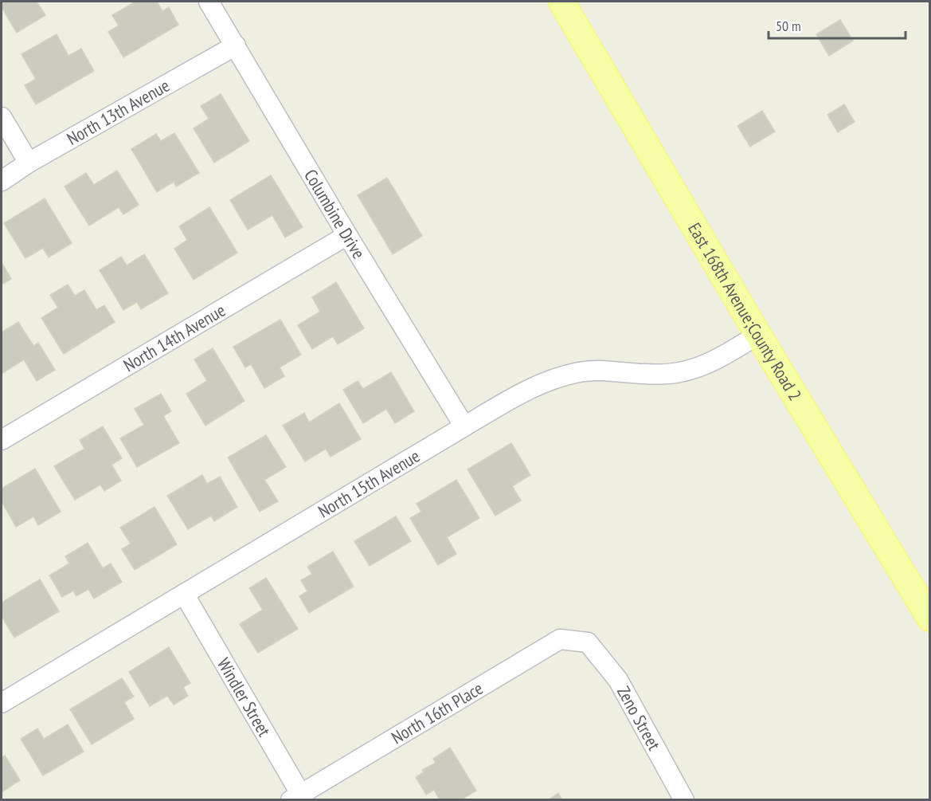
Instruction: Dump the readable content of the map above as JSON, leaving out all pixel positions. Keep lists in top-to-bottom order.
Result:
{
  "streets": {
    "main road": ["East 168th Avenue;County Road 2"],
    "street": [
      "North 13th Avenue",
      "Columbine Drive",
      "North 14th Avenue",
      "North 15th Avenue",
      "Windler Street",
      "North 16th Place",
      "Zeno Street"
    ]
  },
  "crossings": [
    ["North 13th Avenue", "Columbine Drive"],
    ["Columbine Drive", "North 14th Avenue"],
    ["Columbine Drive", "North 15th Avenue"],
    ["East 168th Avenue;County Road 2", "North 15th Avenue"],
    ["North 15th Avenue", "Windler Street"],
    ["Windler Street", "North 16th Place"],
    ["North 16th Place", "Zeno Street"]
  ],
  "scale_bar": "50 m"
}
